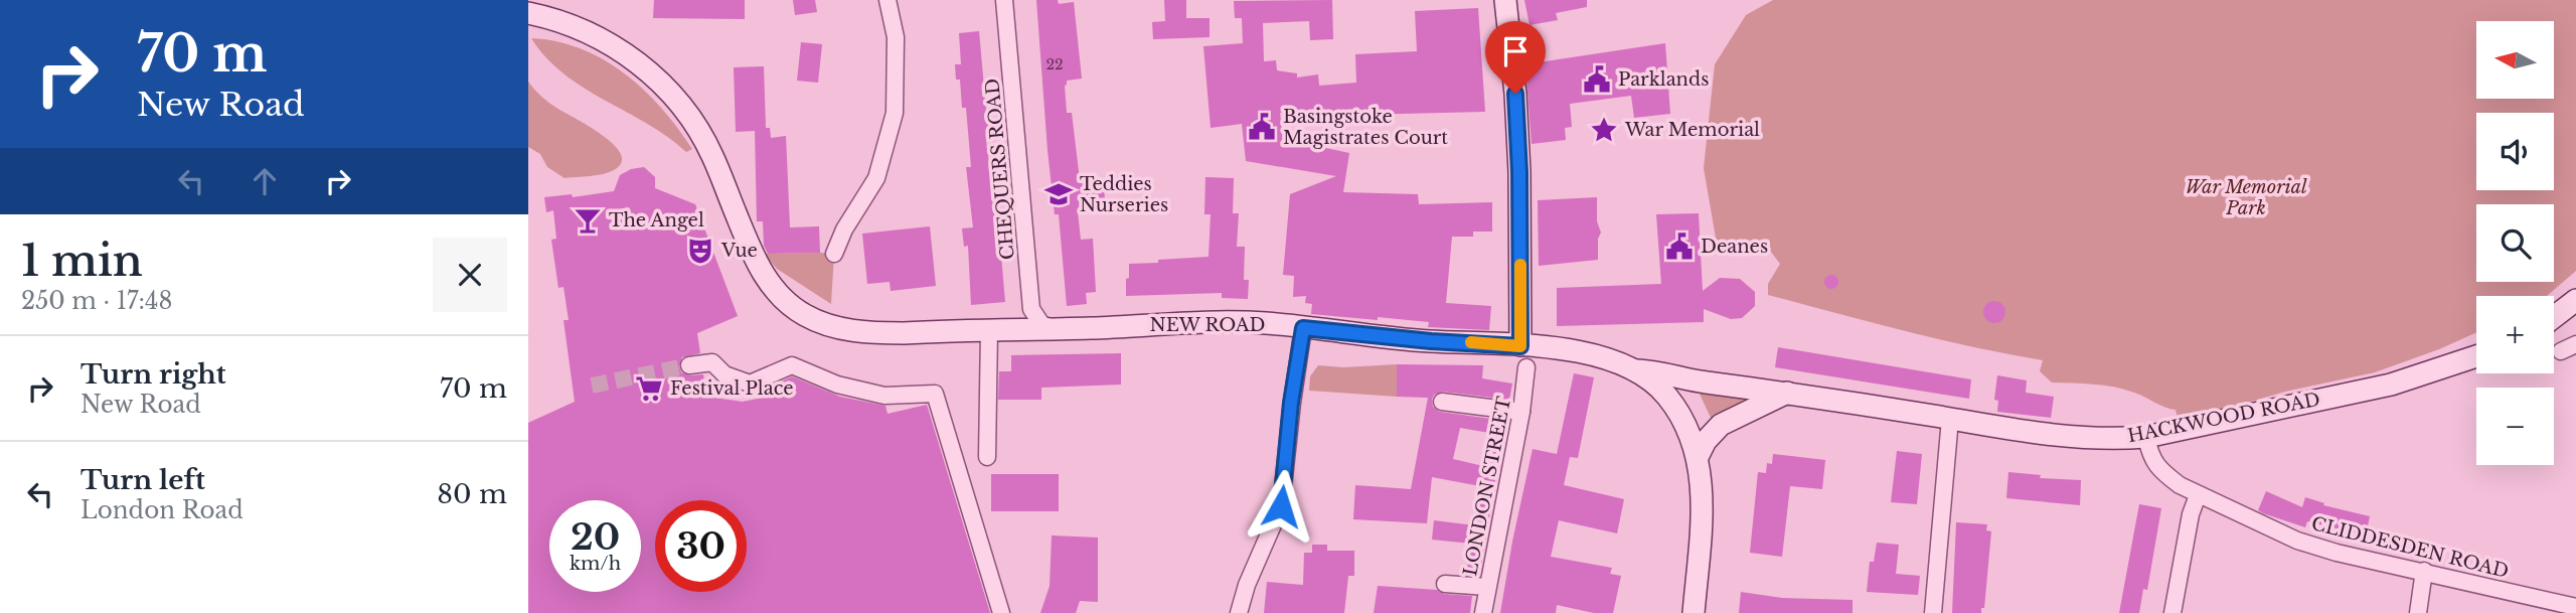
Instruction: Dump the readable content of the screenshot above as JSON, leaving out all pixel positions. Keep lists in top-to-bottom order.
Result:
{
  "streets": {
    "street": [
      "CHEQUERS ROAD",
      "NEW ROAD",
      "HACKWOOD ROAD",
      "LONDON STREET",
      "CLIDDESDEN ROAD"
    ]
  },
  "crossings": [
    ["CHEQUERS ROAD", "NEW ROAD"],
    ["NEW ROAD", "HACKWOOD ROAD"],
    ["HACKWOOD ROAD", "CLIDDESDEN ROAD"]
  ],
  "parks": ["War Memorial Park"],
  "places": {
    "public building": ["Parklands", "Basingstoke Magistrates Court", "Deanes"],
    "place": ["War Memorial"],
    "school or university": ["Teddies Nurseries"],
    "bar": ["The Angel"],
    "theatre": ["Vue"],
    "supermarket": ["Festival Place"]
  },
  "house_numbers": ["22"],
  "north": "left",
  "page": {
    "turn": ["70 m", "New Road"],
    "map_buttons": ["+", "−"],
    "heading": ["1 min", "250 m · 17:48"],
    "list": [
      {
        "name": "Turn right",
        "note": "New Road",
        "value": "70 m"
      },
      {
        "name": "Turn left",
        "note": "London Road",
        "value": "80 m"
      }
    ],
    "speed": "20 km/h",
    "limit": "30"
  }
}
